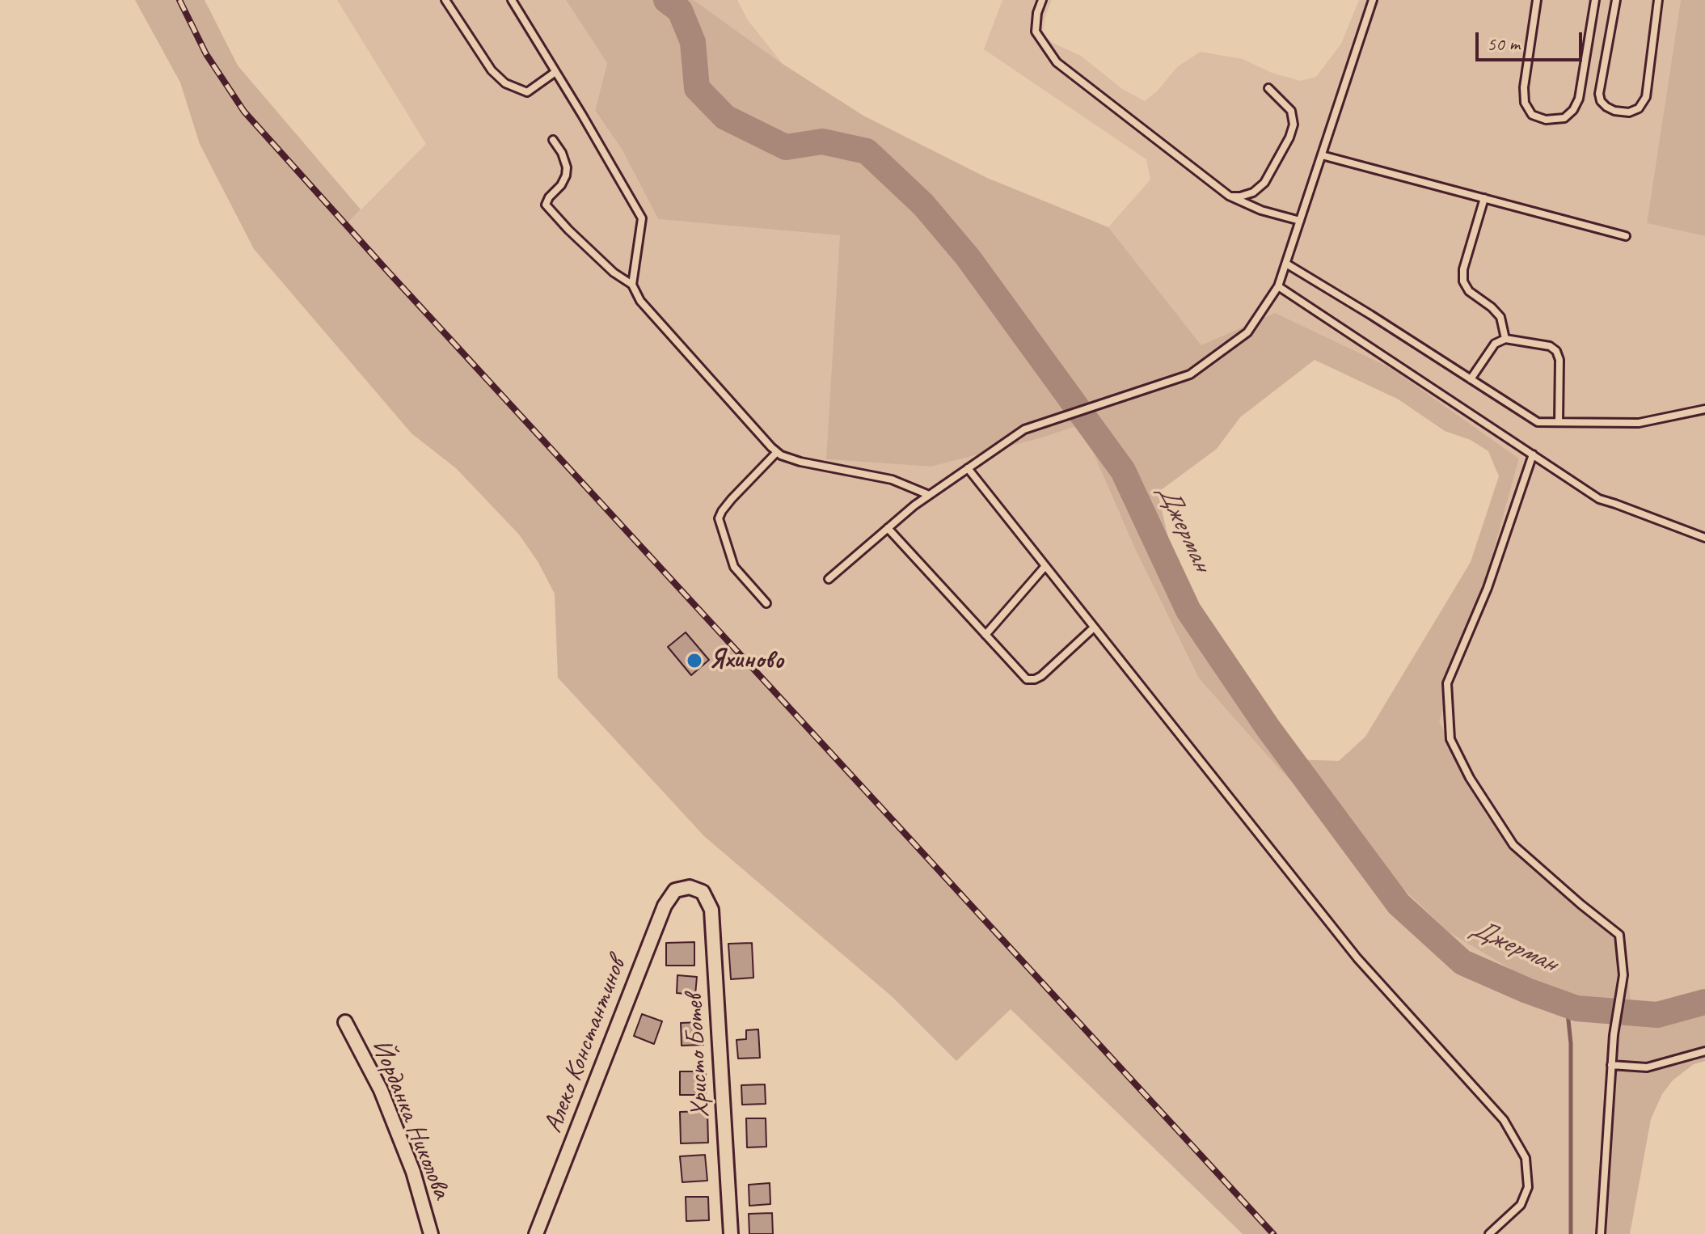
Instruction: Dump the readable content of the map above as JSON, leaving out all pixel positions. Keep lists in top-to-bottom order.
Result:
{
  "streets": {
    "street": ["Алеко Константинов", "Христо Ботев", "Йорданка Николова"]
  },
  "crossings": [
    ["Алеко Константинов", "Христо Ботев"]
  ],
  "water": ["Джерман"],
  "places": ["Яхиново"],
  "scale_bar": "50 m"
}
